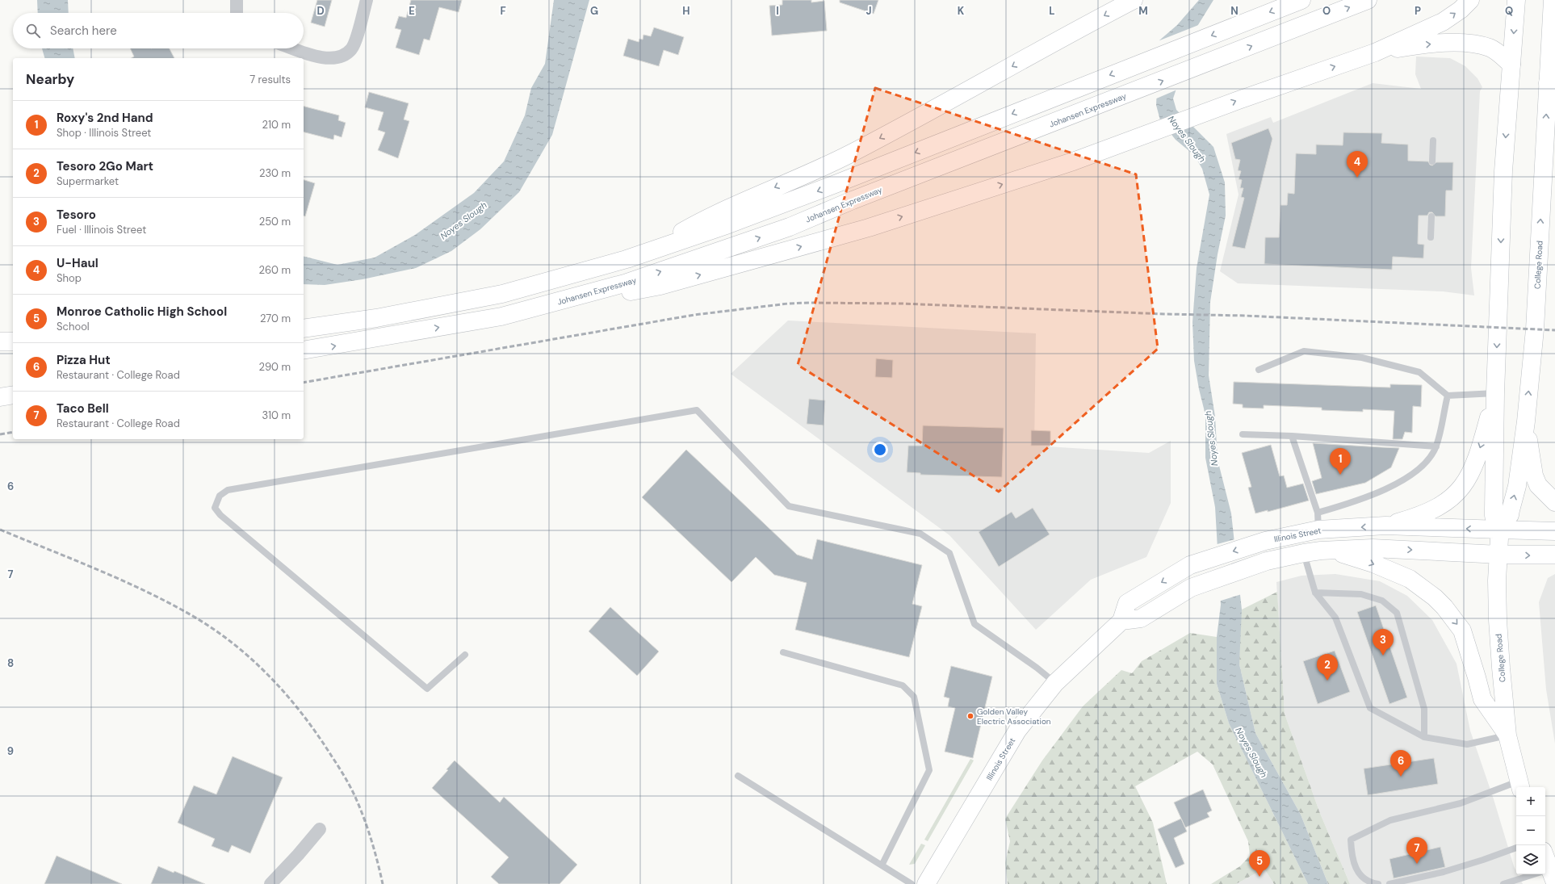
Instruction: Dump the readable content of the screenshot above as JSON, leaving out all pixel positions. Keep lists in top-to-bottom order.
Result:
{
  "streets": {
    "main road": ["Johansen Expressway", "College Road", "Illinois Street"]
  },
  "crossings": [
    ["College Road", "Illinois Street"]
  ],
  "water": ["Noyes Slough"],
  "places": ["Golden Valley Electric Association"],
  "page": {
    "search": "Search here",
    "heading": ["Nearby", "7 results"],
    "list": [
      {
        "mark": "1",
        "name": "Roxy's 2nd Hand",
        "note": "Shop · Illinois Street",
        "value": "210 m"
      },
      {
        "mark": "2",
        "name": "Tesoro 2Go Mart",
        "note": "Supermarket",
        "value": "230 m"
      },
      {
        "mark": "3",
        "name": "Tesoro",
        "note": "Fuel · Illinois Street",
        "value": "250 m"
      },
      {
        "mark": "4",
        "name": "U-Haul",
        "note": "Shop",
        "value": "260 m"
      },
      {
        "mark": "5",
        "name": "Monroe Catholic High School",
        "note": "School",
        "value": "270 m"
      },
      {
        "mark": "6",
        "name": "Pizza Hut",
        "note": "Restaurant · College Road",
        "value": "290 m"
      },
      {
        "mark": "7",
        "name": "Taco Bell",
        "note": "Restaurant · College Road",
        "value": "310 m"
      }
    ],
    "pins": [
      "4",
      "1",
      "3",
      "2",
      "6",
      "7",
      "5"
    ],
    "map_buttons": ["+", "−"]
  },
  "grid": {
    "columns": [
      "D",
      "E",
      "F",
      "G",
      "H",
      "I",
      "J",
      "K",
      "L",
      "M",
      "N",
      "O",
      "P",
      "Q"
    ],
    "rows": [
      "6",
      "7",
      "8",
      "9"
    ]
  }
}
